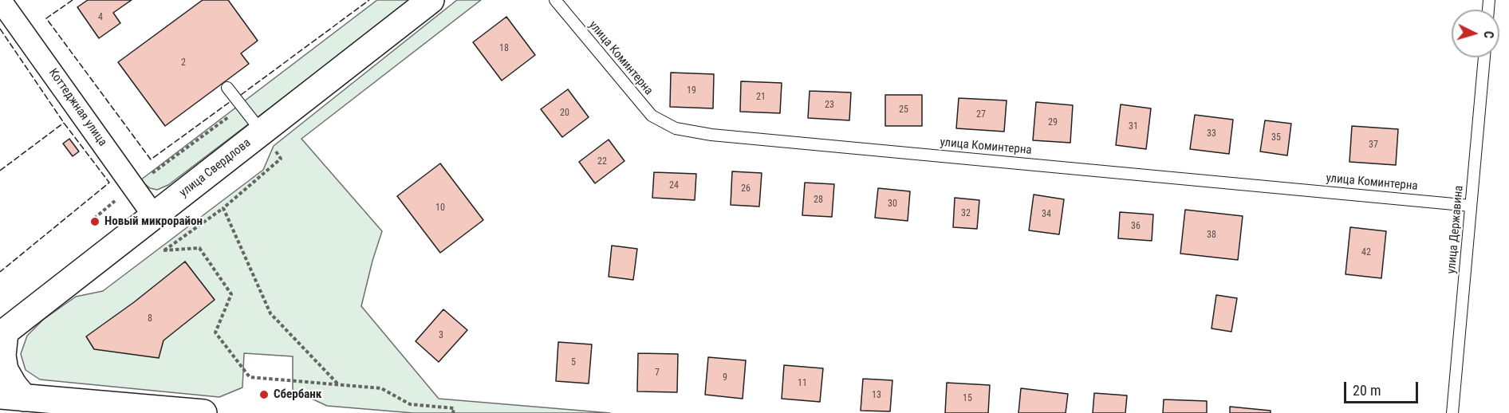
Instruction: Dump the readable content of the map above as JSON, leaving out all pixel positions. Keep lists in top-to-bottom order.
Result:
{
  "streets": {
    "street": ["Коттеджная улица", "улица Свердлова"],
    "lane": ["улица Коминтерна", "улица Державина"]
  },
  "crossings": [
    ["улица Коминтерна", "улица Державина"],
    ["Коттеджная улица", "улица Свердлова"]
  ],
  "places": ["Новый микрорайон", "Сбербанк"],
  "house_numbers": [
    "4",
    "18",
    "2",
    "19",
    "21",
    "23",
    "25",
    "20",
    "27",
    "29",
    "31",
    "33",
    "35",
    "37",
    "22",
    "24",
    "26",
    "28",
    "30",
    "10",
    "32",
    "34",
    "36",
    "38",
    "42",
    "8",
    "3",
    "5",
    "7",
    "9",
    "11",
    "13",
    "15"
  ],
  "scale_bar": "20 m",
  "north": "right"
}
